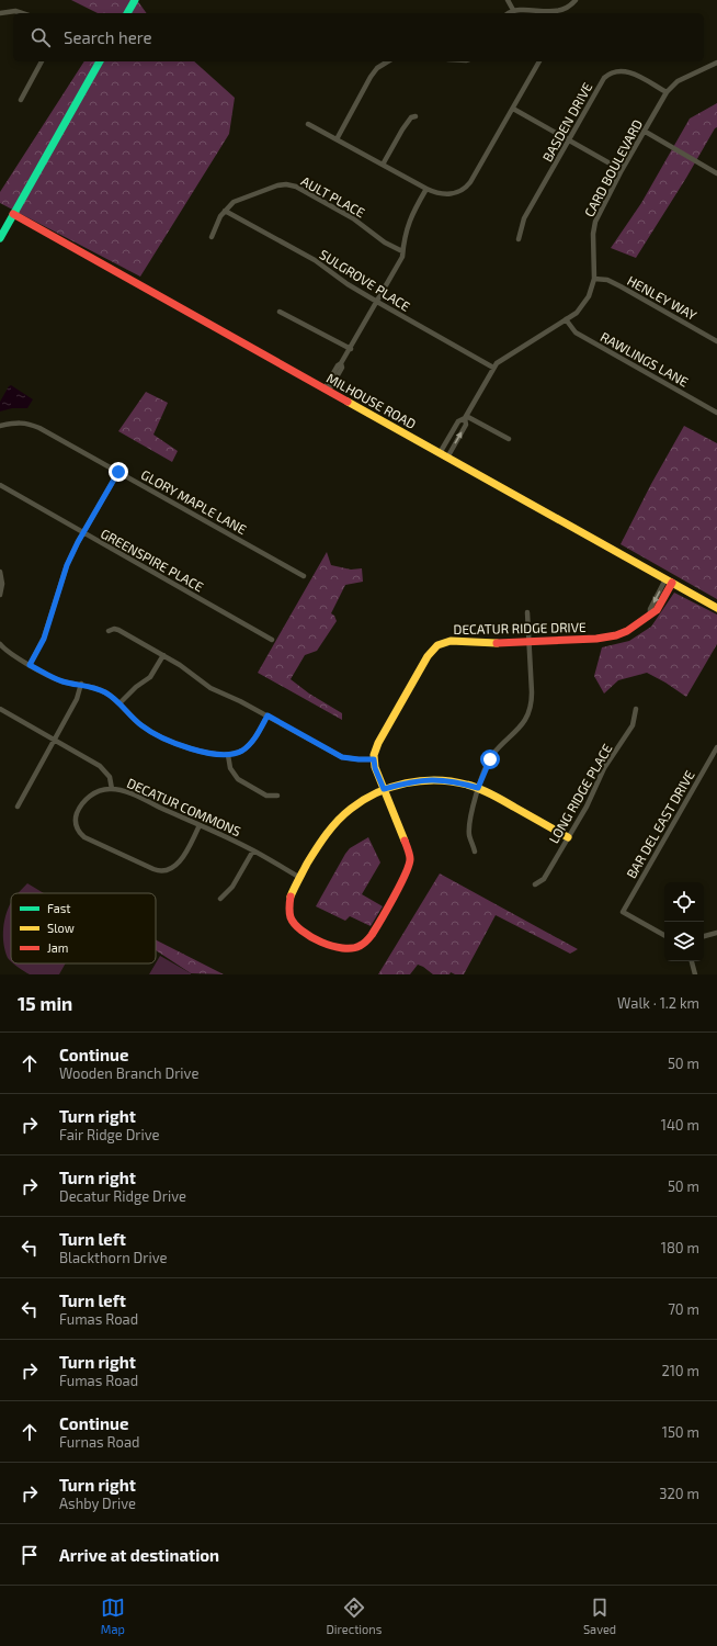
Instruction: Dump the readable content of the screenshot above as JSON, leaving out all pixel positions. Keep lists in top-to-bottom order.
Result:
{
  "streets": {
    "street": [
      "BASDEN DRIVE",
      "CARD BOULEVARD",
      "AULT PLACE",
      "SULGROVE PLACE",
      "HENLEY WAY",
      "RAWLINGS LANE",
      "MILHOUSE ROAD",
      "GLORY MAPLE LANE",
      "GREENSPIRE PLACE",
      "DECATUR RIDGE DRIVE",
      "LONG RIDGE PLACE",
      "DECATUR COMMONS",
      "BAR DEL EAST DRIVE"
    ]
  },
  "crossings": [
    ["BASDEN DRIVE", "CARD BOULEVARD"],
    ["CARD BOULEVARD", "SULGROVE PLACE"],
    ["CARD BOULEVARD", "HENLEY WAY"],
    ["CARD BOULEVARD", "RAWLINGS LANE"],
    ["CARD BOULEVARD", "MILHOUSE ROAD"],
    ["AULT PLACE", "SULGROVE PLACE"],
    ["MILHOUSE ROAD", "DECATUR RIDGE DRIVE"]
  ],
  "legend": ["Fast", "Slow", "Jam"],
  "page": {
    "search": "Search here",
    "heading": ["15 min", "Walk · 1.2 km"],
    "list": [
      ["Continue", "Wooden Branch Drive", "50 m"],
      ["Turn right", "Fair Ridge Drive", "140 m"],
      ["Turn right", "Decatur Ridge Drive", "50 m"],
      ["Turn left", "Blackthorn Drive", "180 m"],
      ["Turn left", "Fumas Road", "70 m"],
      ["Turn right", "Fumas Road", "210 m"],
      ["Continue", "Furnas Road", "150 m"],
      ["Turn right", "Ashby Drive", "320 m"],
      "Arrive at destination"
    ],
    "nav": ["Map", "Directions", "Saved"]
  }
}
